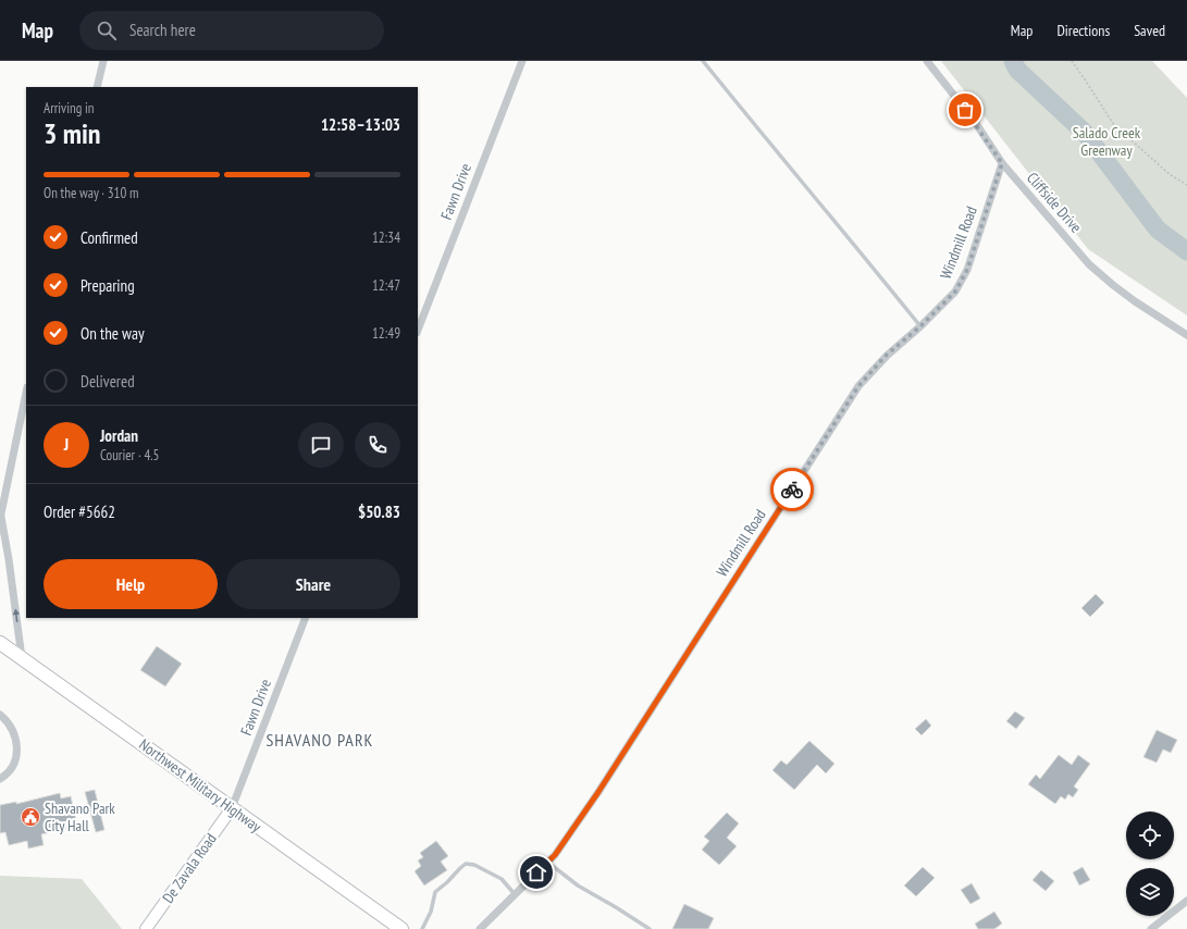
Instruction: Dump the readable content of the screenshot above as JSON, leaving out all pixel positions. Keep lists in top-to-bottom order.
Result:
{
  "streets": {
    "main road": ["Northwest Military Highway", "De Zavala Road"],
    "street": ["Fawn Drive", "Cliffside Drive", "Windmill Road"]
  },
  "crossings": [
    ["Fawn Drive", "Northwest Military Highway"],
    ["Fawn Drive", "De Zavala Road"],
    ["Cliffside Drive", "Windmill Road"],
    ["Northwest Military Highway", "De Zavala Road"]
  ],
  "districts": ["SHAVANO PARK"],
  "parks": ["Salado Creek Greenway"],
  "places": {
    "public building": ["Shavano Park City Hall"]
  },
  "page": {
    "header": "Map",
    "search": "Search here",
    "nav": ["Map", "Directions", "Saved"],
    "heading": ["3 min", "Arriving in", "12:58–13:03"],
    "panel": [
      "Jordan",
      "Courier · 4.5",
      "Order #5662",
      "$50.83"
    ],
    "bar": "On the way · 310 m",
    "list": [
      ["Confirmed", "12:34"],
      ["Preparing", "12:47"],
      ["On the way", "12:49"],
      "Delivered"
    ],
    "round": "J",
    "buttons": ["Help", "Share"]
  }
}
